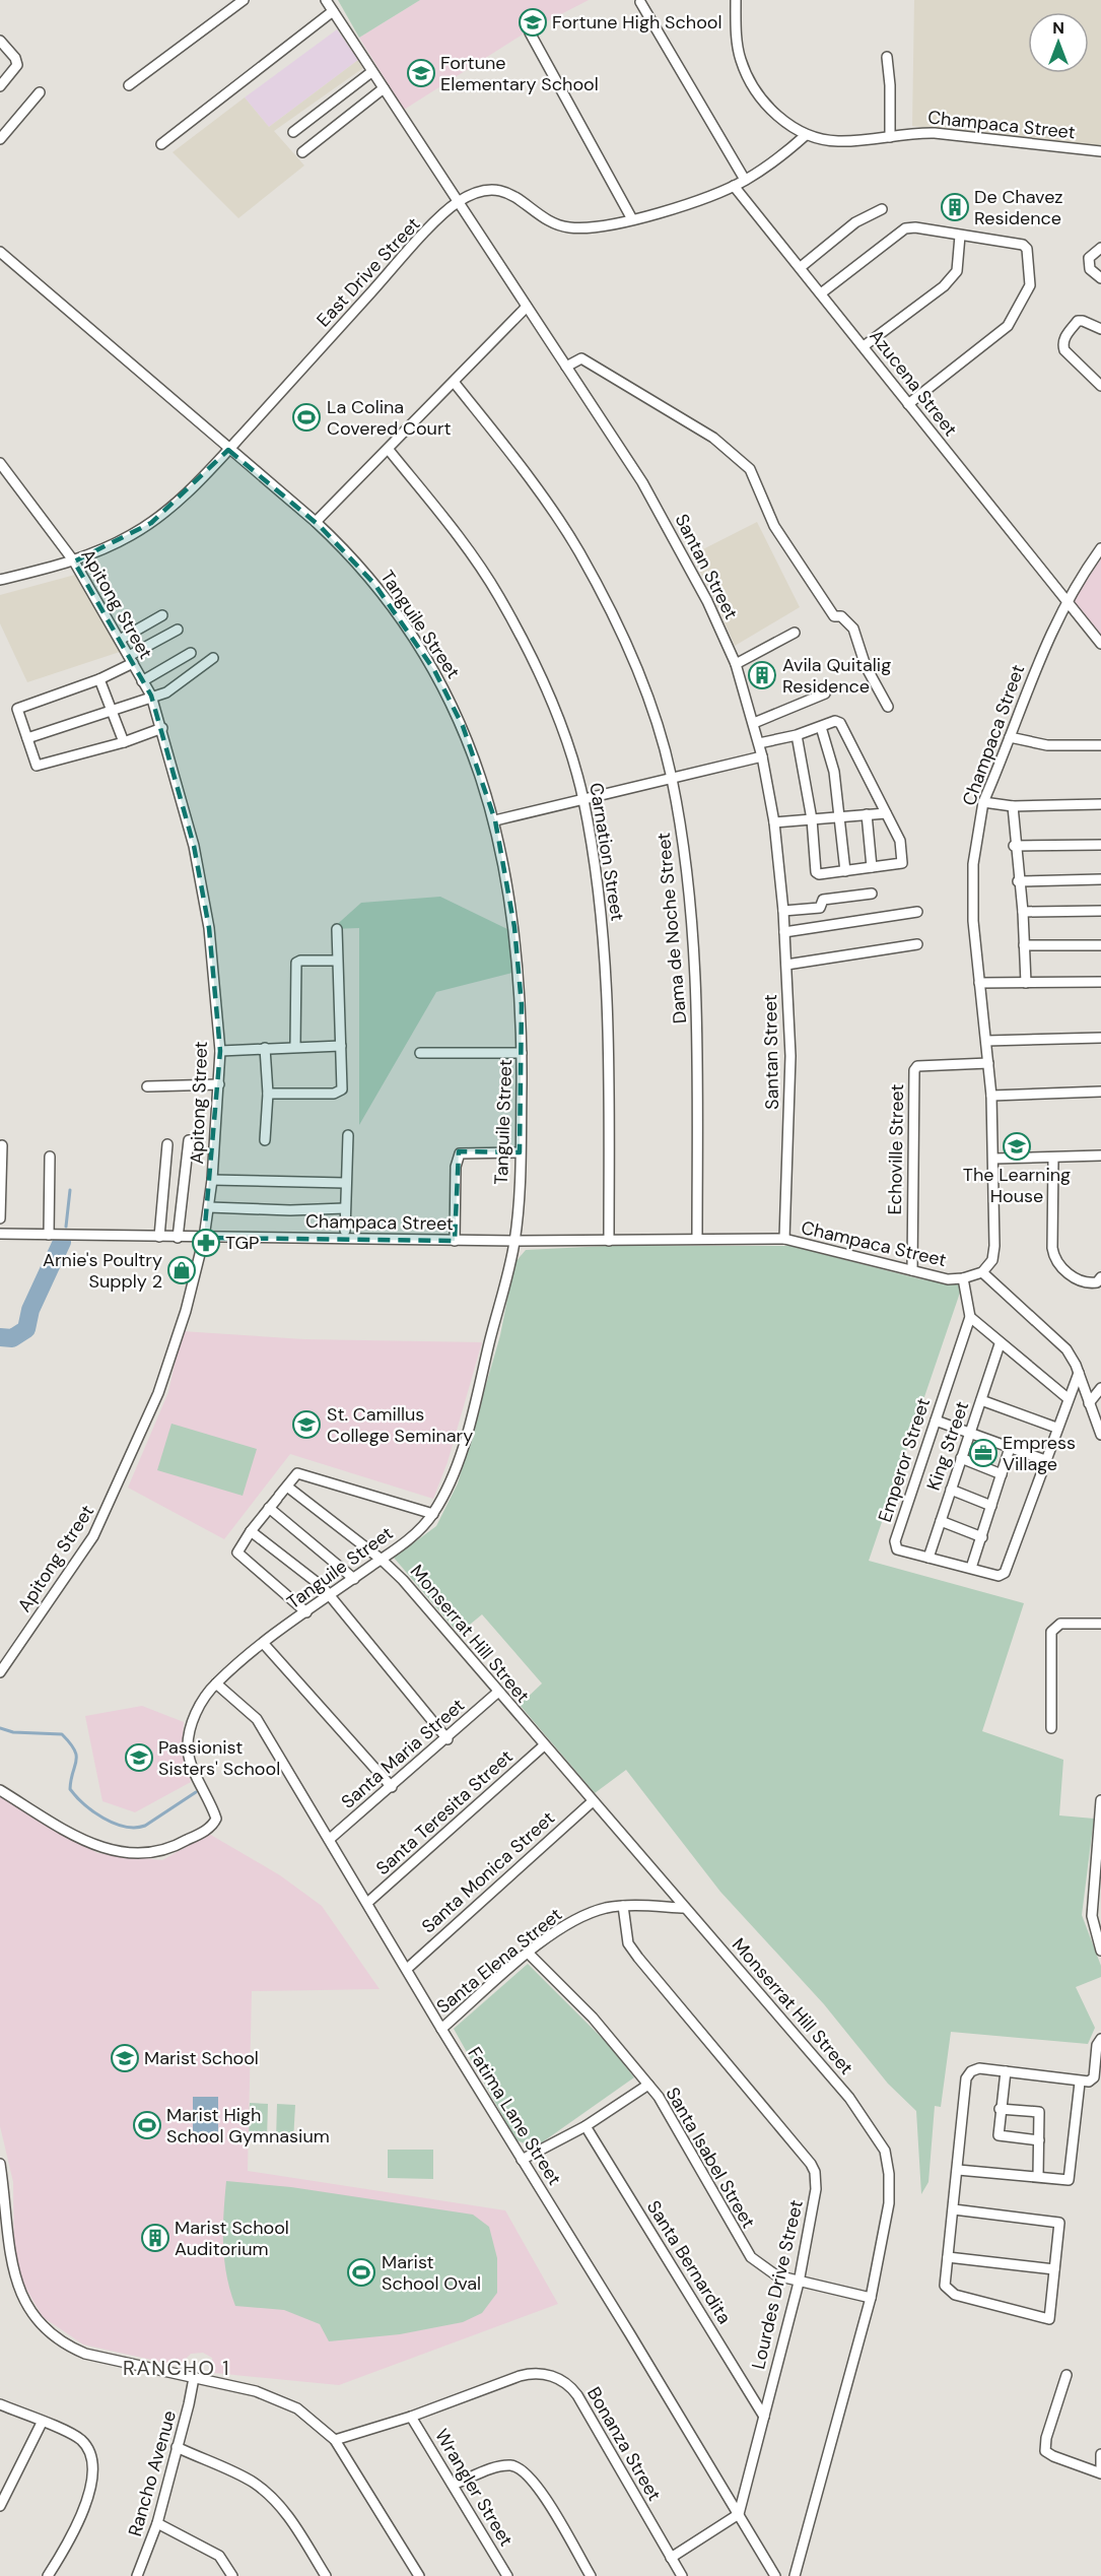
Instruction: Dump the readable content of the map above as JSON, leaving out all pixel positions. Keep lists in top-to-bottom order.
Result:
{
  "streets": {
    "street": [
      "Champaca Street",
      "East Drive Street",
      "Azucena Street",
      "Santan Street",
      "Apitong Street",
      "Tanguile Street",
      "Carnation Street",
      "Dama de Noche Street",
      "Echoville Street",
      "King Street",
      "Emperor Street",
      "Monserrat Hill Street",
      "Santa Maria Street",
      "Santa Teresita Street",
      "Santa Monica Street",
      "Santa Elena Street",
      "Fatima Lane Street",
      "Santa Isabel Street",
      "Santa Bernardita",
      "Lourdes Drive Street",
      "Bonanza Street",
      "Rancho Avenue",
      "Wrangler Street"
    ]
  },
  "crossings": [
    ["Champaca Street", "East Drive Street"],
    ["Champaca Street", "Azucena Street"],
    ["Champaca Street", "Santan Street"],
    ["Champaca Street", "Apitong Street"],
    ["Champaca Street", "Tanguile Street"],
    ["Champaca Street", "Carnation Street"],
    ["Champaca Street", "Dama de Noche Street"],
    ["Champaca Street", "Echoville Street"],
    ["Champaca Street", "Emperor Street"],
    ["East Drive Street", "Azucena Street"],
    ["East Drive Street", "Santan Street"],
    ["East Drive Street", "Apitong Street"],
    ["East Drive Street", "Tanguile Street"],
    ["Tanguile Street", "Monserrat Hill Street"],
    ["Tanguile Street", "Fatima Lane Street"],
    ["King Street", "Emperor Street"],
    ["Monserrat Hill Street", "Santa Maria Street"],
    ["Monserrat Hill Street", "Santa Teresita Street"],
    ["Monserrat Hill Street", "Santa Monica Street"],
    ["Monserrat Hill Street", "Santa Elena Street"],
    ["Monserrat Hill Street", "Santa Isabel Street"],
    ["Santa Maria Street", "Fatima Lane Street"],
    ["Santa Teresita Street", "Fatima Lane Street"],
    ["Santa Monica Street", "Fatima Lane Street"],
    ["Santa Elena Street", "Fatima Lane Street"],
    ["Santa Elena Street", "Santa Isabel Street"],
    ["Santa Elena Street", "Lourdes Drive Street"],
    ["Fatima Lane Street", "Lourdes Drive Street"],
    ["Santa Isabel Street", "Lourdes Drive Street"],
    ["Santa Bernardita", "Lourdes Drive Street"],
    ["Bonanza Street", "Wrangler Street"]
  ],
  "districts": ["RANCHO 1"],
  "places": {
    "school or university": [
      "Fortune High School",
      "Fortune Elementary School",
      "The Learning House",
      "St. Camillus College Seminary",
      "Passionist Sisters' School",
      "Marist School"
    ],
    "building": ["De Chavez Residence", "Avila Quitalig Residence", "Marist School Auditorium"],
    "sports": ["La Colina Covered Court", "Marist High School Gymnasium", "Marist School Oval"],
    "pharmacy": ["TGP"],
    "shop": ["Arnie's Poultry Supply 2"],
    "office": ["Empress Village"]
  },
  "north": "top"
}
